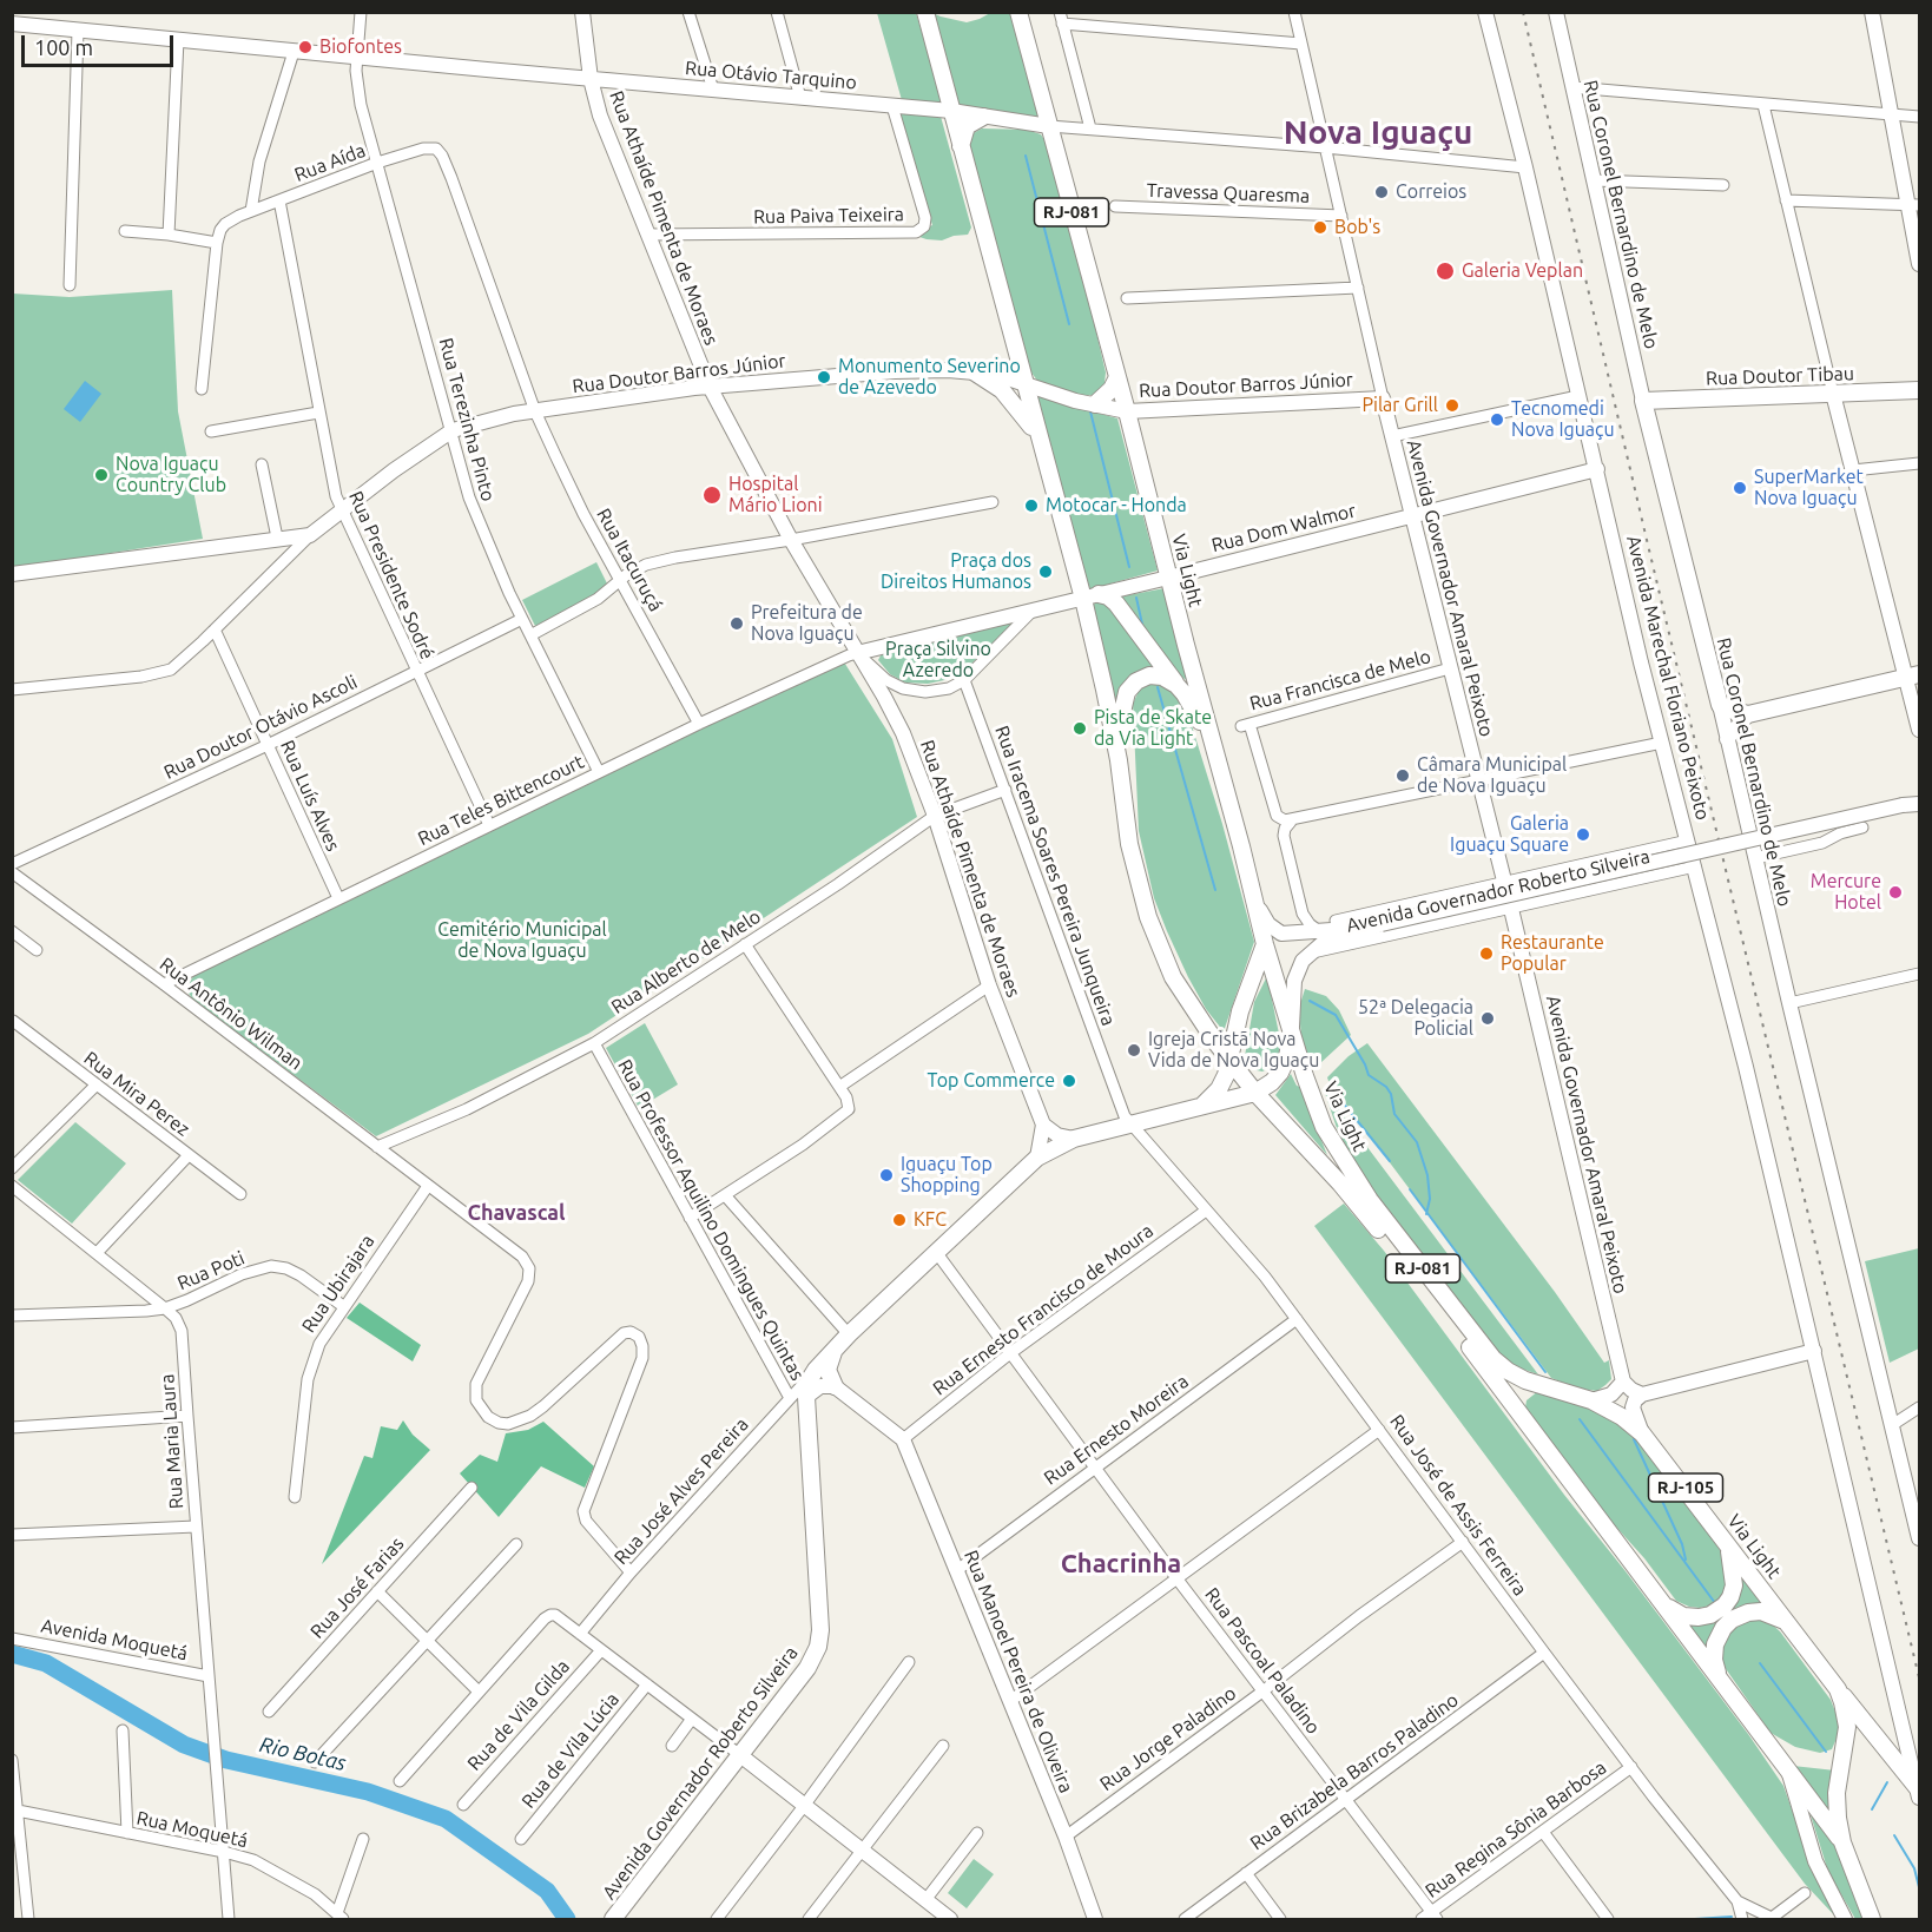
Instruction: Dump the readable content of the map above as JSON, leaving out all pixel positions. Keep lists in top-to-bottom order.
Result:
{
  "streets": {
    "main road": [
      "Rua Otávio Tarquino",
      "RJ-081",
      "Rua Coronel Bernardino de Melo",
      "Rua Athaíde Pimenta de Moraes",
      "Rua Doutor Barros Júnior",
      "Rua Doutor Tibau",
      "Rua Dom Walmor",
      "Via Light",
      "Avenida Governador Amaral Peixoto",
      "Avenida Marechal Floriano Peixoto",
      "Avenida Governador Roberto Silveira",
      "RJ-105",
      "Rua Manoel Pereira de Oliveira"
    ],
    "street": [
      "Rua Aída",
      "Travessa Quaresma",
      "Rua Paiva Teixeira",
      "Rua Terezinha Pinto",
      "Rua Itacuruçá",
      "Rua Presidente Sodré",
      "Rua Francisca de Melo",
      "Rua Doutor Otávio Ascoli",
      "Rua Luís Alves",
      "Rua Teles Bittencourt",
      "Rua Iracema Soares Pereira Junqueira",
      "Rua Alberto de Melo",
      "Rua Antônio Wilman",
      "Rua Mira Perez",
      "Rua Professor Aquilino Domingues Quintas",
      "Rua Poti",
      "Rua Ubirajara",
      "Rua Ernesto Francisco de Moura",
      "Rua Ernesto Moreira",
      "Rua Maria Laura",
      "Rua José Alves Pereira",
      "Rua José de Assis Ferreira",
      "Rua José Farias",
      "Avenida Moquetá",
      "Rua Pascoal Paladino",
      "Rua de Vila Gilda",
      "Rua Jorge Paladino",
      "Rua de Vila Lúcia",
      "Rua Brizabela Barros Paladino",
      "Rua Moquetá",
      "Rua Regina Sônia Barbosa"
    ]
  },
  "crossings": [
    ["Rua Otávio Tarquino", "Rua Paiva Teixeira"],
    ["Rua Otávio Tarquino", "Rua Athaíde Pimenta de Moraes"],
    ["Rua Otávio Tarquino", "Rua Terezinha Pinto"],
    ["Rua Otávio Tarquino", "Via Light"],
    ["Rua Otávio Tarquino", "Avenida Governador Amaral Peixoto"],
    ["Rua Otávio Tarquino", "Avenida Marechal Floriano Peixoto"],
    ["Rua Aída", "Rua Terezinha Pinto"],
    ["Rua Aída", "Rua Itacuruçá"],
    ["Rua Aída", "Rua Presidente Sodré"],
    ["Travessa Quaresma", "Avenida Governador Amaral Peixoto"],
    ["Rua Coronel Bernardino de Melo", "Rua Doutor Tibau"],
    ["Rua Paiva Teixeira", "Rua Athaíde Pimenta de Moraes"],
    ["Rua Athaíde Pimenta de Moraes", "Rua Doutor Barros Júnior"],
    ["Rua Athaíde Pimenta de Moraes", "Rua Dom Walmor"],
    ["Rua Athaíde Pimenta de Moraes", "Rua Teles Bittencourt"],
    ["Rua Athaíde Pimenta de Moraes", "Rua Alberto de Melo"],
    ["Rua Doutor Barros Júnior", "Rua Terezinha Pinto"],
    ["Rua Doutor Barros Júnior", "Rua Itacuruçá"],
    ["Rua Doutor Barros Júnior", "Via Light"],
    ["Rua Doutor Barros Júnior", "Rua Presidente Sodré"],
    ["Rua Doutor Barros Júnior", "Avenida Governador Amaral Peixoto"],
    ["Rua Terezinha Pinto", "Rua Doutor Otávio Ascoli"],
    ["Rua Terezinha Pinto", "Rua Teles Bittencourt"],
    ["Rua Dom Walmor", "Via Light"],
    ["Rua Dom Walmor", "Avenida Governador Amaral Peixoto"],
    ["Rua Dom Walmor", "Avenida Marechal Floriano Peixoto"],
    ["Rua Dom Walmor", "Rua Teles Bittencourt"],
    ["Rua Itacuruçá", "Rua Teles Bittencourt"],
    ["Via Light", "Avenida Governador Roberto Silveira"],
    ["Via Light", "RJ-105"],
    ["Rua Presidente Sodré", "Rua Doutor Otávio Ascoli"],
    ["Rua Presidente Sodré", "Rua Teles Bittencourt"],
    ["Avenida Governador Amaral Peixoto", "Rua Francisca de Melo"],
    ["Avenida Governador Amaral Peixoto", "Avenida Governador Roberto Silveira"],
    ["Avenida Marechal Floriano Peixoto", "Avenida Governador Roberto Silveira"],
    ["Rua Doutor Otávio Ascoli", "Rua Luís Alves"],
    ["Rua Luís Alves", "Rua Teles Bittencourt"],
    ["Rua Teles Bittencourt", "Rua Antônio Wilman"],
    ["Rua Iracema Soares Pereira Junqueira", "Avenida Governador Roberto Silveira"],
    ["Rua Iracema Soares Pereira Junqueira", "Rua Alberto de Melo"],
    ["Rua Iracema Soares Pereira Junqueira", "Rua José de Assis Ferreira"],
    ["Avenida Governador Roberto Silveira", "Rua Professor Aquilino Domingues Quintas"],
    ["Avenida Governador Roberto Silveira", "Rua José Alves Pereira"],
    ["Avenida Governador Roberto Silveira", "Rua José de Assis Ferreira"],
    ["Avenida Governador Roberto Silveira", "Rua Pascoal Paladino"],
    ["Rua Alberto de Melo", "Rua Antônio Wilman"],
    ["Rua Alberto de Melo", "Rua Professor Aquilino Domingues Quintas"],
    ["Rua Antônio Wilman", "Rua Ubirajara"],
    ["Rua Antônio Wilman", "Rua José Alves Pereira"],
    ["Rua Professor Aquilino Domingues Quintas", "Rua José Alves Pereira"],
    ["Rua Poti", "Rua Ubirajara"],
    ["Rua Poti", "Rua Maria Laura"],
    ["Rua Ernesto Francisco de Moura", "Rua José de Assis Ferreira"],
    ["Rua Ernesto Francisco de Moura", "Rua Pascoal Paladino"],
    ["Rua Ernesto Francisco de Moura", "Rua Manoel Pereira de Oliveira"],
    ["Rua Ernesto Moreira", "Rua José de Assis Ferreira"],
    ["Rua Ernesto Moreira", "Rua Pascoal Paladino"],
    ["Rua Ernesto Moreira", "Rua Manoel Pereira de Oliveira"],
    ["Rua Maria Laura", "Avenida Moquetá"],
    ["Rua Maria Laura", "Rua Moquetá"],
    ["Rua José de Assis Ferreira", "Rua Jorge Paladino"],
    ["Rua José de Assis Ferreira", "Rua Brizabela Barros Paladino"],
    ["Rua José de Assis Ferreira", "Rua Regina Sônia Barbosa"],
    ["Rua Pascoal Paladino", "Rua Jorge Paladino"],
    ["Rua Pascoal Paladino", "Rua Brizabela Barros Paladino"],
    ["Rua Pascoal Paladino", "Rua Regina Sônia Barbosa"],
    ["Rua Manoel Pereira de Oliveira", "Rua Jorge Paladino"]
  ],
  "districts": ["Nova Iguaçu", "Chavascal", "Chacrinha"],
  "water": ["Rio Botas"],
  "parks": ["Praça Silvino Azeredo", "Cemitério Municipal de Nova Iguaçu"],
  "places": [
    "Biofontes",
    "Correios",
    "Bob's",
    "Galeria Veplan",
    "Monumento Severino de Azevedo",
    "Pilar Grill",
    "Tecnomedi Nova Iguaçu",
    "Nova Iguaçu Country Club",
    "SuperMarket Nova Iguaçu",
    "Hospital Mário Lioni",
    "Motocar - Honda",
    "Praça dos Direitos Humanos",
    "Prefeitura de Nova Iguaçu",
    "Pista de Skate da Via Light",
    "Câmara Municipal de Nova Iguaçu",
    "Galeria Iguaçu Square",
    "Mercure Hotel",
    "Restaurante Popular",
    "52ª Delegacia Policial",
    "Igreja Cristã Nova Vida de Nova Iguaçu",
    "Top Commerce",
    "Iguaçu Top Shopping",
    "KFC"
  ],
  "scale_bar": "100 m"
}
